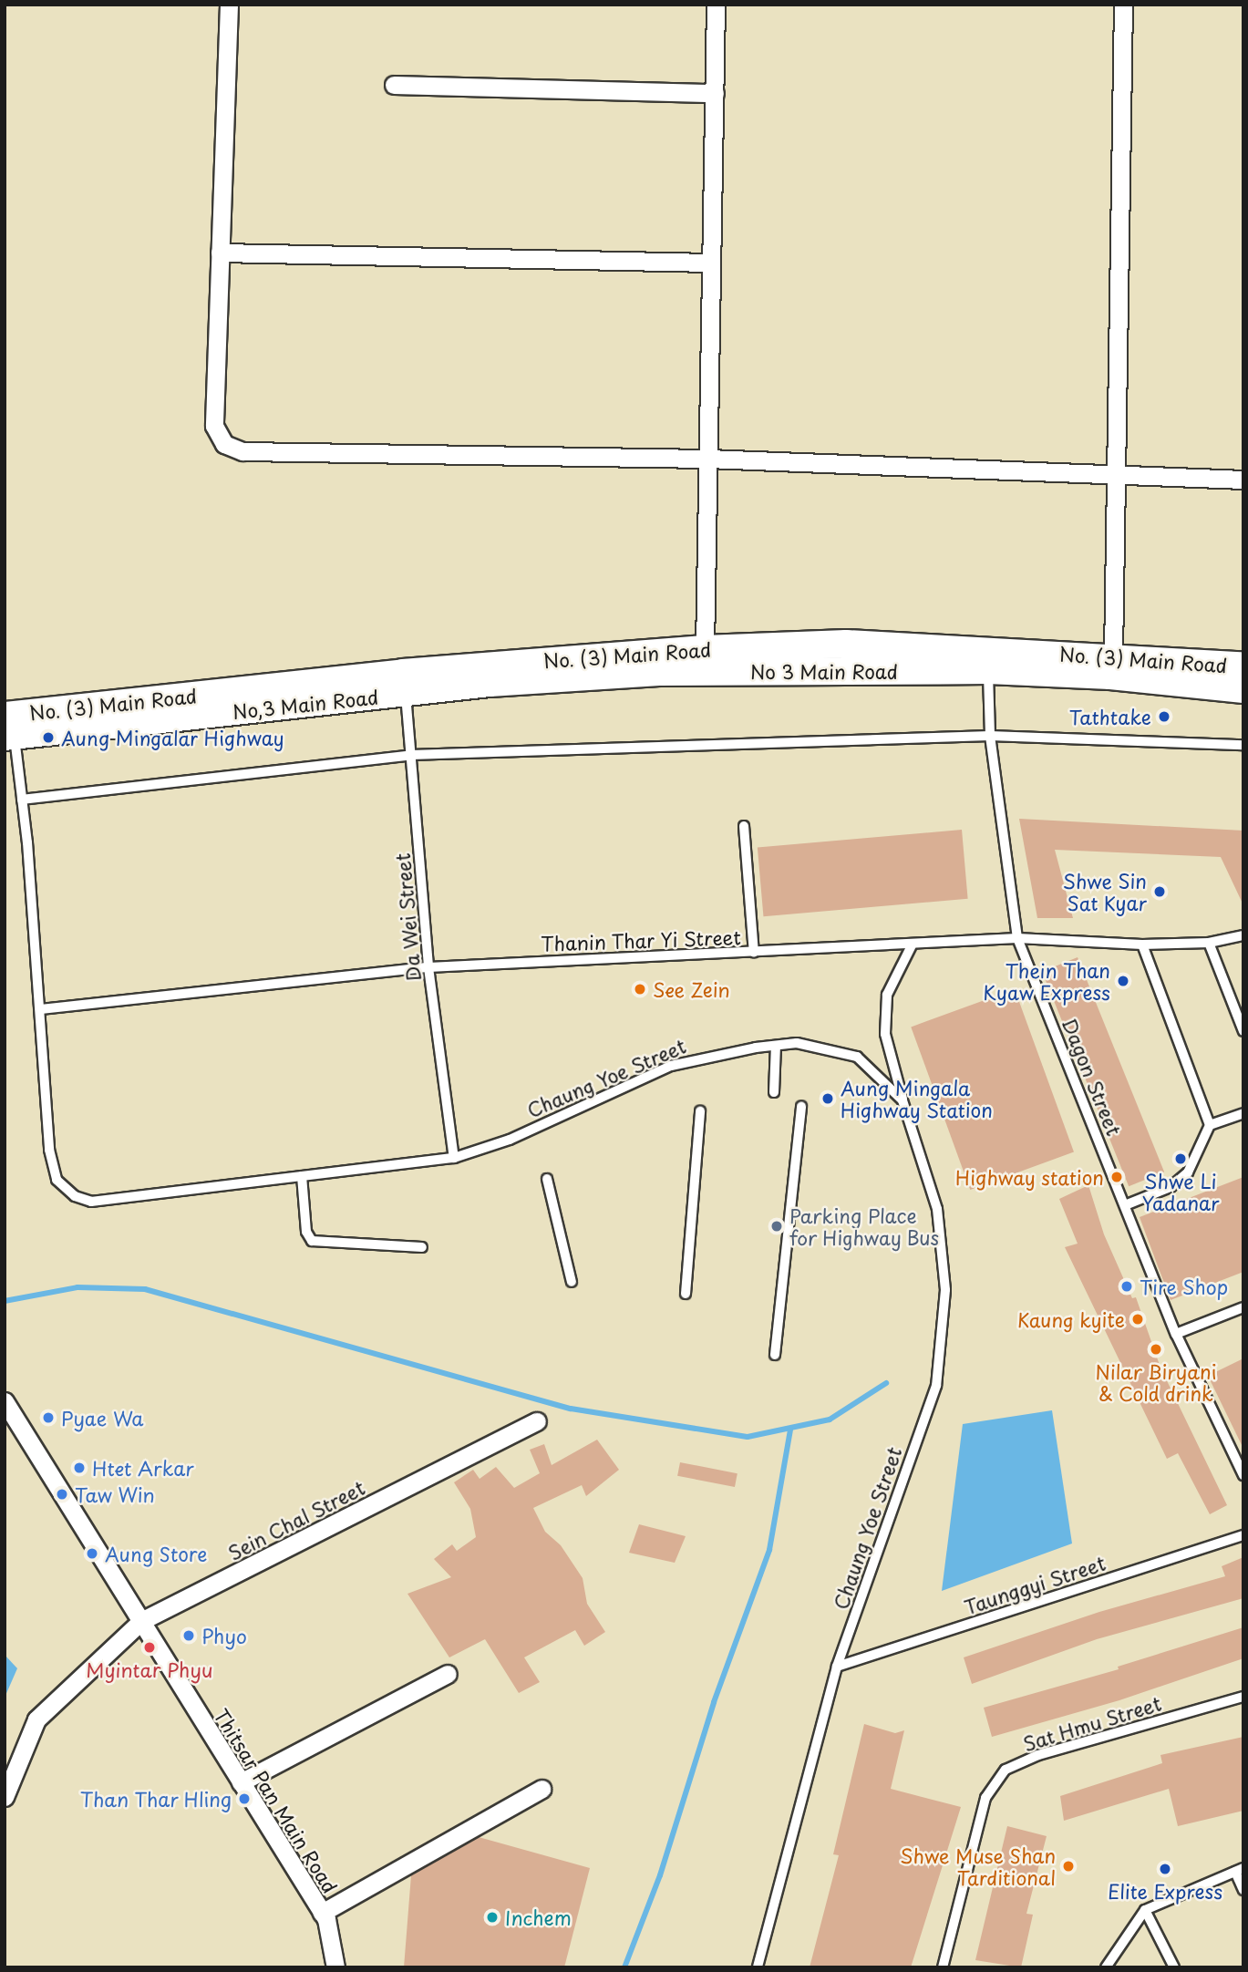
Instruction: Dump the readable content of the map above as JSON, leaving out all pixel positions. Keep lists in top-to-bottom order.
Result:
{
  "streets": {
    "main road": ["No. (3) Main Road", "No 3 Main Road", "No,3 Main Road"],
    "street": ["Sein Chal Street", "Thitsar Pan Main Road"],
    "lane": [
      "Da Wei Street",
      "Thanin Thar Yi Street",
      "Dagon Street",
      "Chaung Yoe Street",
      "Taunggyi Street",
      "Sat Hmu Street"
    ]
  },
  "crossings": [
    ["No. (3) Main Road", "No 3 Main Road"],
    ["No 3 Main Road", "No,3 Main Road"],
    ["No 3 Main Road", "Da Wei Street"],
    ["No 3 Main Road", "Dagon Street"],
    ["No,3 Main Road", "Da Wei Street"],
    ["No,3 Main Road", "Chaung Yoe Street"],
    ["Da Wei Street", "Thanin Thar Yi Street"],
    ["Da Wei Street", "Chaung Yoe Street"],
    ["Thanin Thar Yi Street", "Dagon Street"],
    ["Thanin Thar Yi Street", "Chaung Yoe Street"],
    ["Chaung Yoe Street", "Taunggyi Street"],
    ["Sein Chal Street", "Thitsar Pan Main Road"]
  ],
  "places": [
    "Tathtake",
    "Aung Mingalar Highway",
    "Shwe Sin Sat Kyar",
    "Thein Than Kyaw Express",
    "See Zein",
    "Aung Mingala Highway Station",
    "Shwe Li Yadanar",
    "Highway station",
    "Parking Place for Highway Bus",
    "Tire Shop",
    "Kaung kyite",
    "Nilar Biryani & Cold drink",
    "Pyae Wa",
    "Htet Arkar",
    "Taw Win",
    "Aung Store",
    "Phyo",
    "Myintar Phyu",
    "Than Thar Hling",
    "Shwe Muse Shan Tarditional",
    "Elite Express",
    "Inchem"
  ]
}
